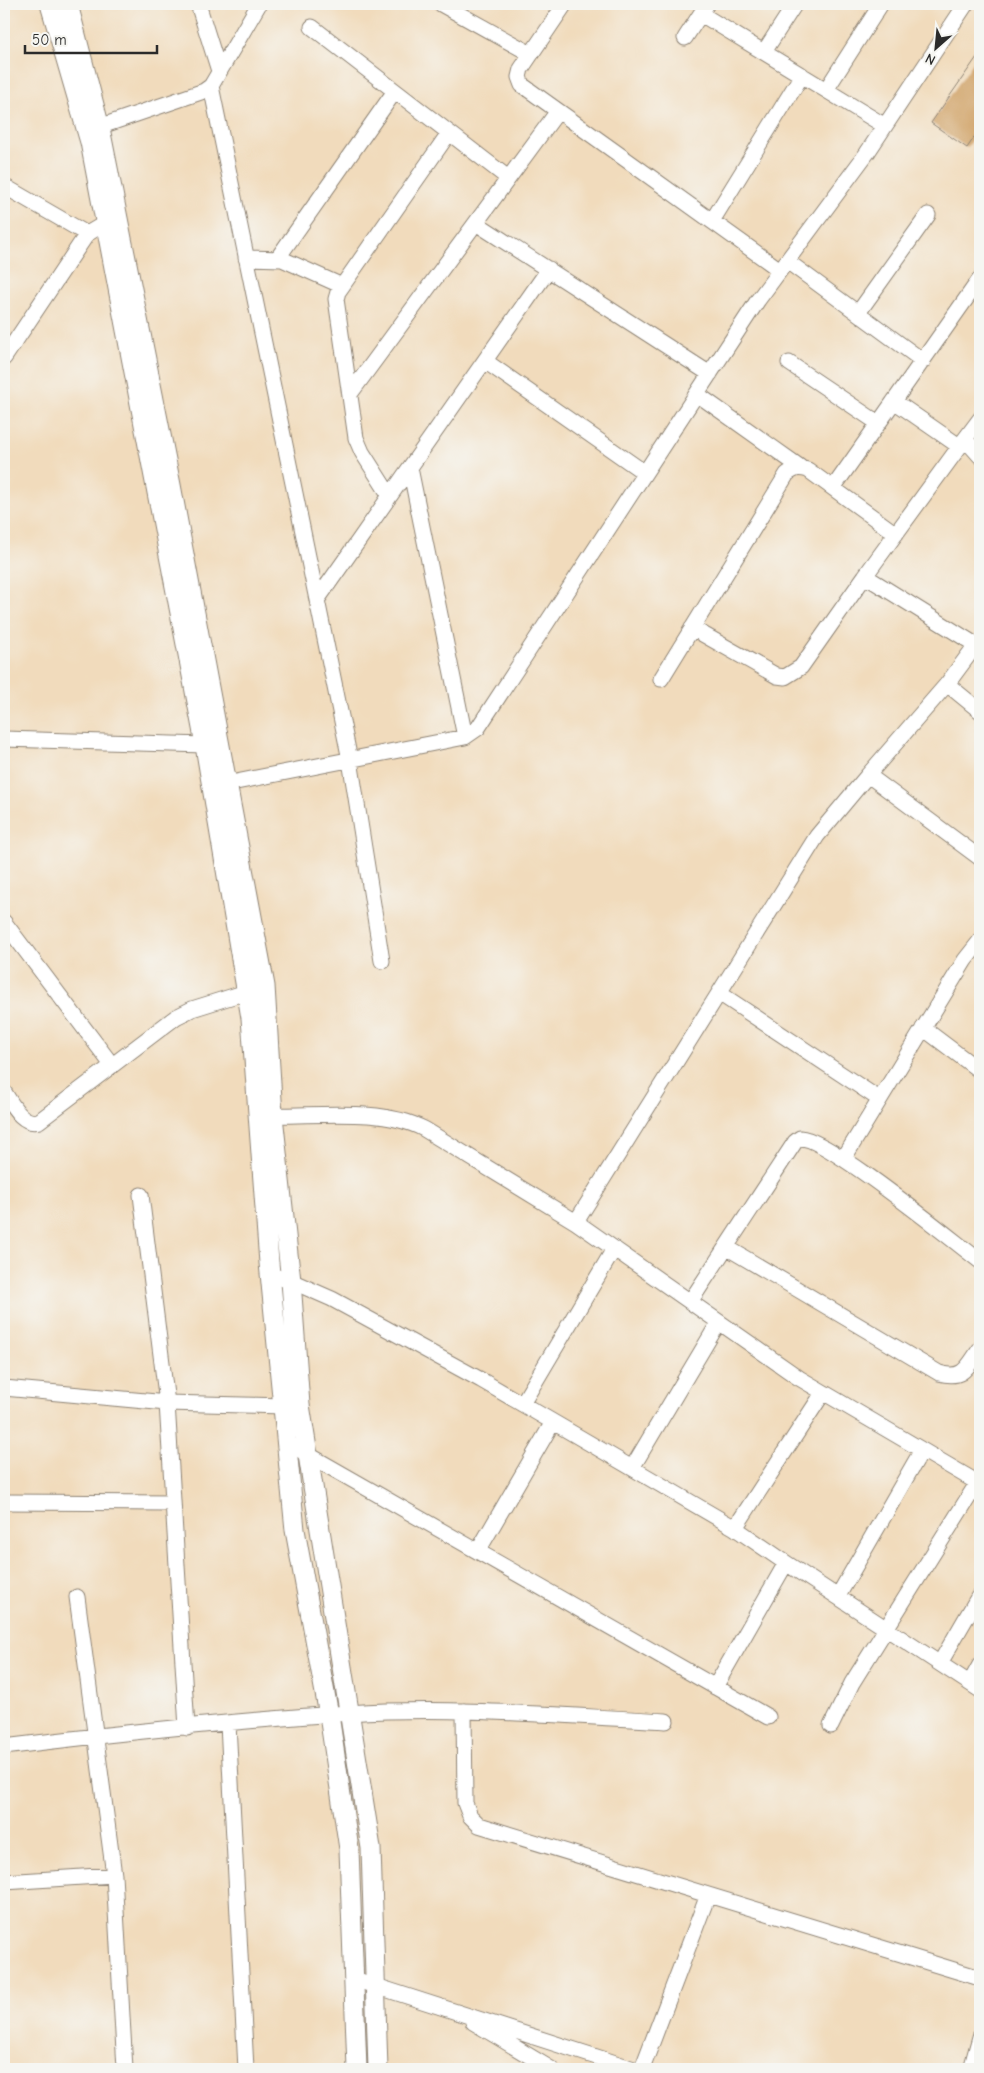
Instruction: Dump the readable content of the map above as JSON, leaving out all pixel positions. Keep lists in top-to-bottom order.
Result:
{
  "scale_bar": "50 m",
  "north": "bottom left"
}
